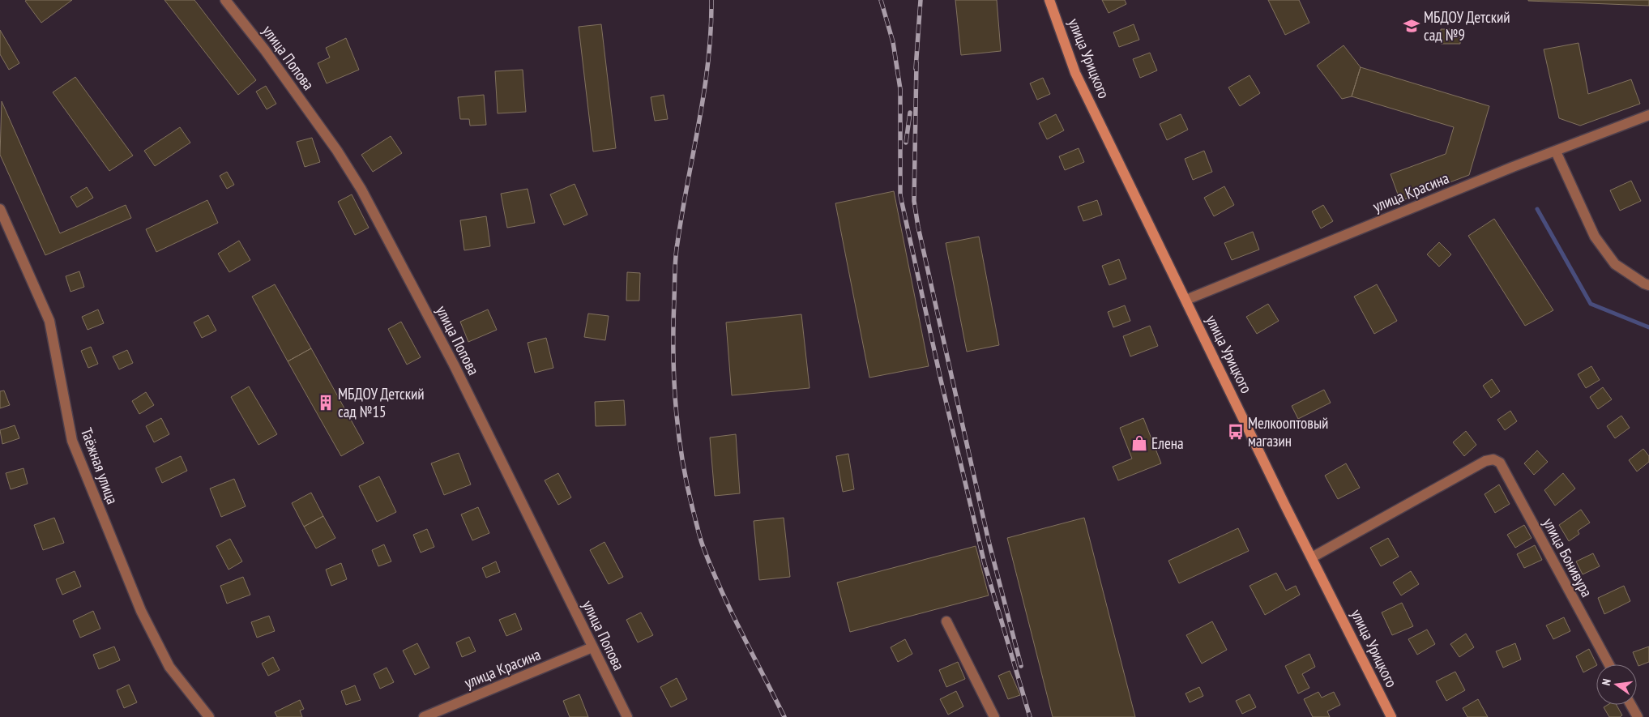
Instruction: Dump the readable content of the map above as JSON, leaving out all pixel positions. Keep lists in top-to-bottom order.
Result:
{
  "streets": {
    "main road": ["улица Урицкого"],
    "street": [
      "улица Попова",
      "улица Красина",
      "Таёжная улица",
      "улица Бонивура"
    ]
  },
  "crossings": [
    ["улица Попова", "улица Красина"],
    ["улица Урицкого", "улица Красина"],
    ["улица Урицкого", "улица Бонивура"]
  ],
  "places": {
    "school or university": ["МБДОУ Детский сад №9"],
    "building": ["МБДОУ Детский сад №15"],
    "bus stop": ["Мелкооптовый магазин"],
    "shop": ["Елена"]
  },
  "north": "left"
}
